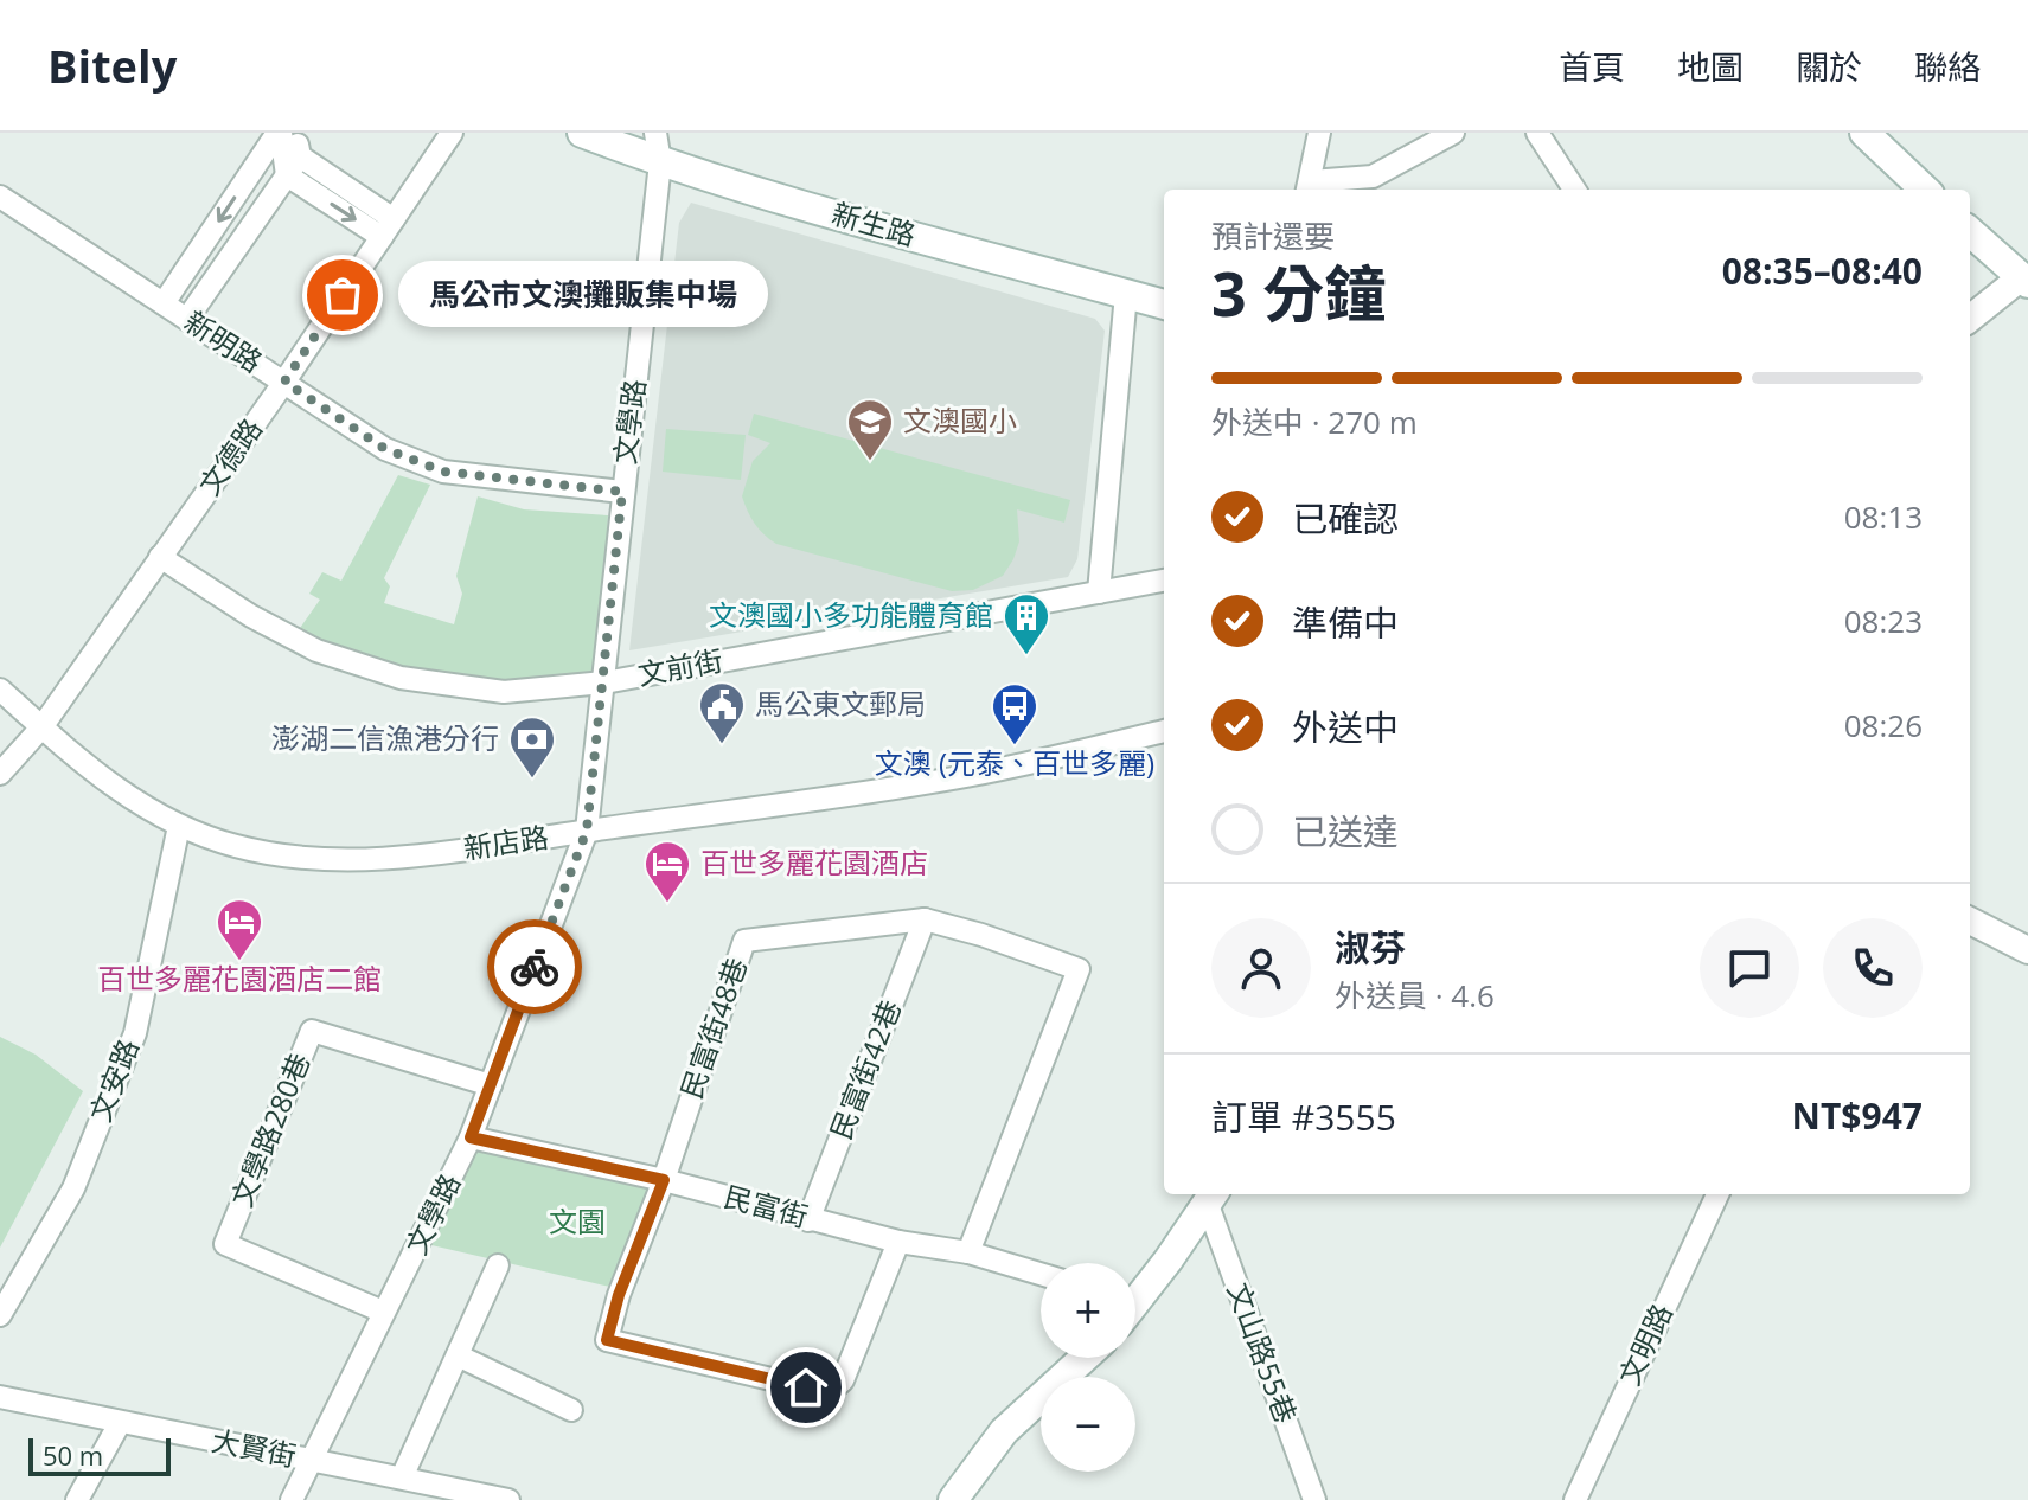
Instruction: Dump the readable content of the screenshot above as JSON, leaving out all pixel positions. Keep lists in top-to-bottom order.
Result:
{
  "streets": {
    "main road": ["新生路"],
    "street": [
      "新明路",
      "文學路",
      "文德路",
      "文前街",
      "新店路",
      "民富街48巷",
      "民富街42巷",
      "文安路",
      "文學路280巷",
      "民富街",
      "文明路",
      "文山路55巷",
      "大賢街"
    ]
  },
  "crossings": [
    ["新生路", "文學路"],
    ["新明路", "文學路"],
    ["新明路", "文德路"],
    ["文學路", "文前街"],
    ["文學路", "新店路"],
    ["文學路", "文學路280巷"],
    ["文學路", "民富街"],
    ["文學路", "大賢街"],
    ["文德路", "文前街"],
    ["文德路", "新店路"],
    ["新店路", "文安路"],
    ["民富街48巷", "民富街42巷"],
    ["民富街48巷", "民富街"],
    ["民富街42巷", "民富街"]
  ],
  "parks": ["文園"],
  "places": {
    "other": ["馬公市文澳攤販集中場"],
    "school or university": ["文澳國小"],
    "building": ["文澳國小多功能體育館"],
    "public building": ["馬公東文郵局"],
    "bus stop": ["文澳 (元泰、百世多麗)"],
    "bank": ["澎湖二信漁港分行"],
    "hotel": ["百世多麗花園酒店", "百世多麗花園酒店二館"]
  },
  "scale_bar": "50 m",
  "page": {
    "header": "Bitely",
    "nav": [
      "首頁",
      "地圖",
      "關於",
      "聯絡"
    ],
    "heading": ["3 分鐘", "預計還要", "08:35–08:40"],
    "panel": [
      "淑芬",
      "外送員 · 4.6",
      "訂單 #3555",
      "NT$947"
    ],
    "bubble": "馬公市文澳攤販集中場",
    "bar": "外送中 · 270 m",
    "list": [
      ["已確認", "08:13"],
      ["準備中", "08:23"],
      ["外送中", "08:26"],
      "已送達"
    ],
    "map_buttons": ["+", "−"],
    "scale": "50 m"
  }
}
